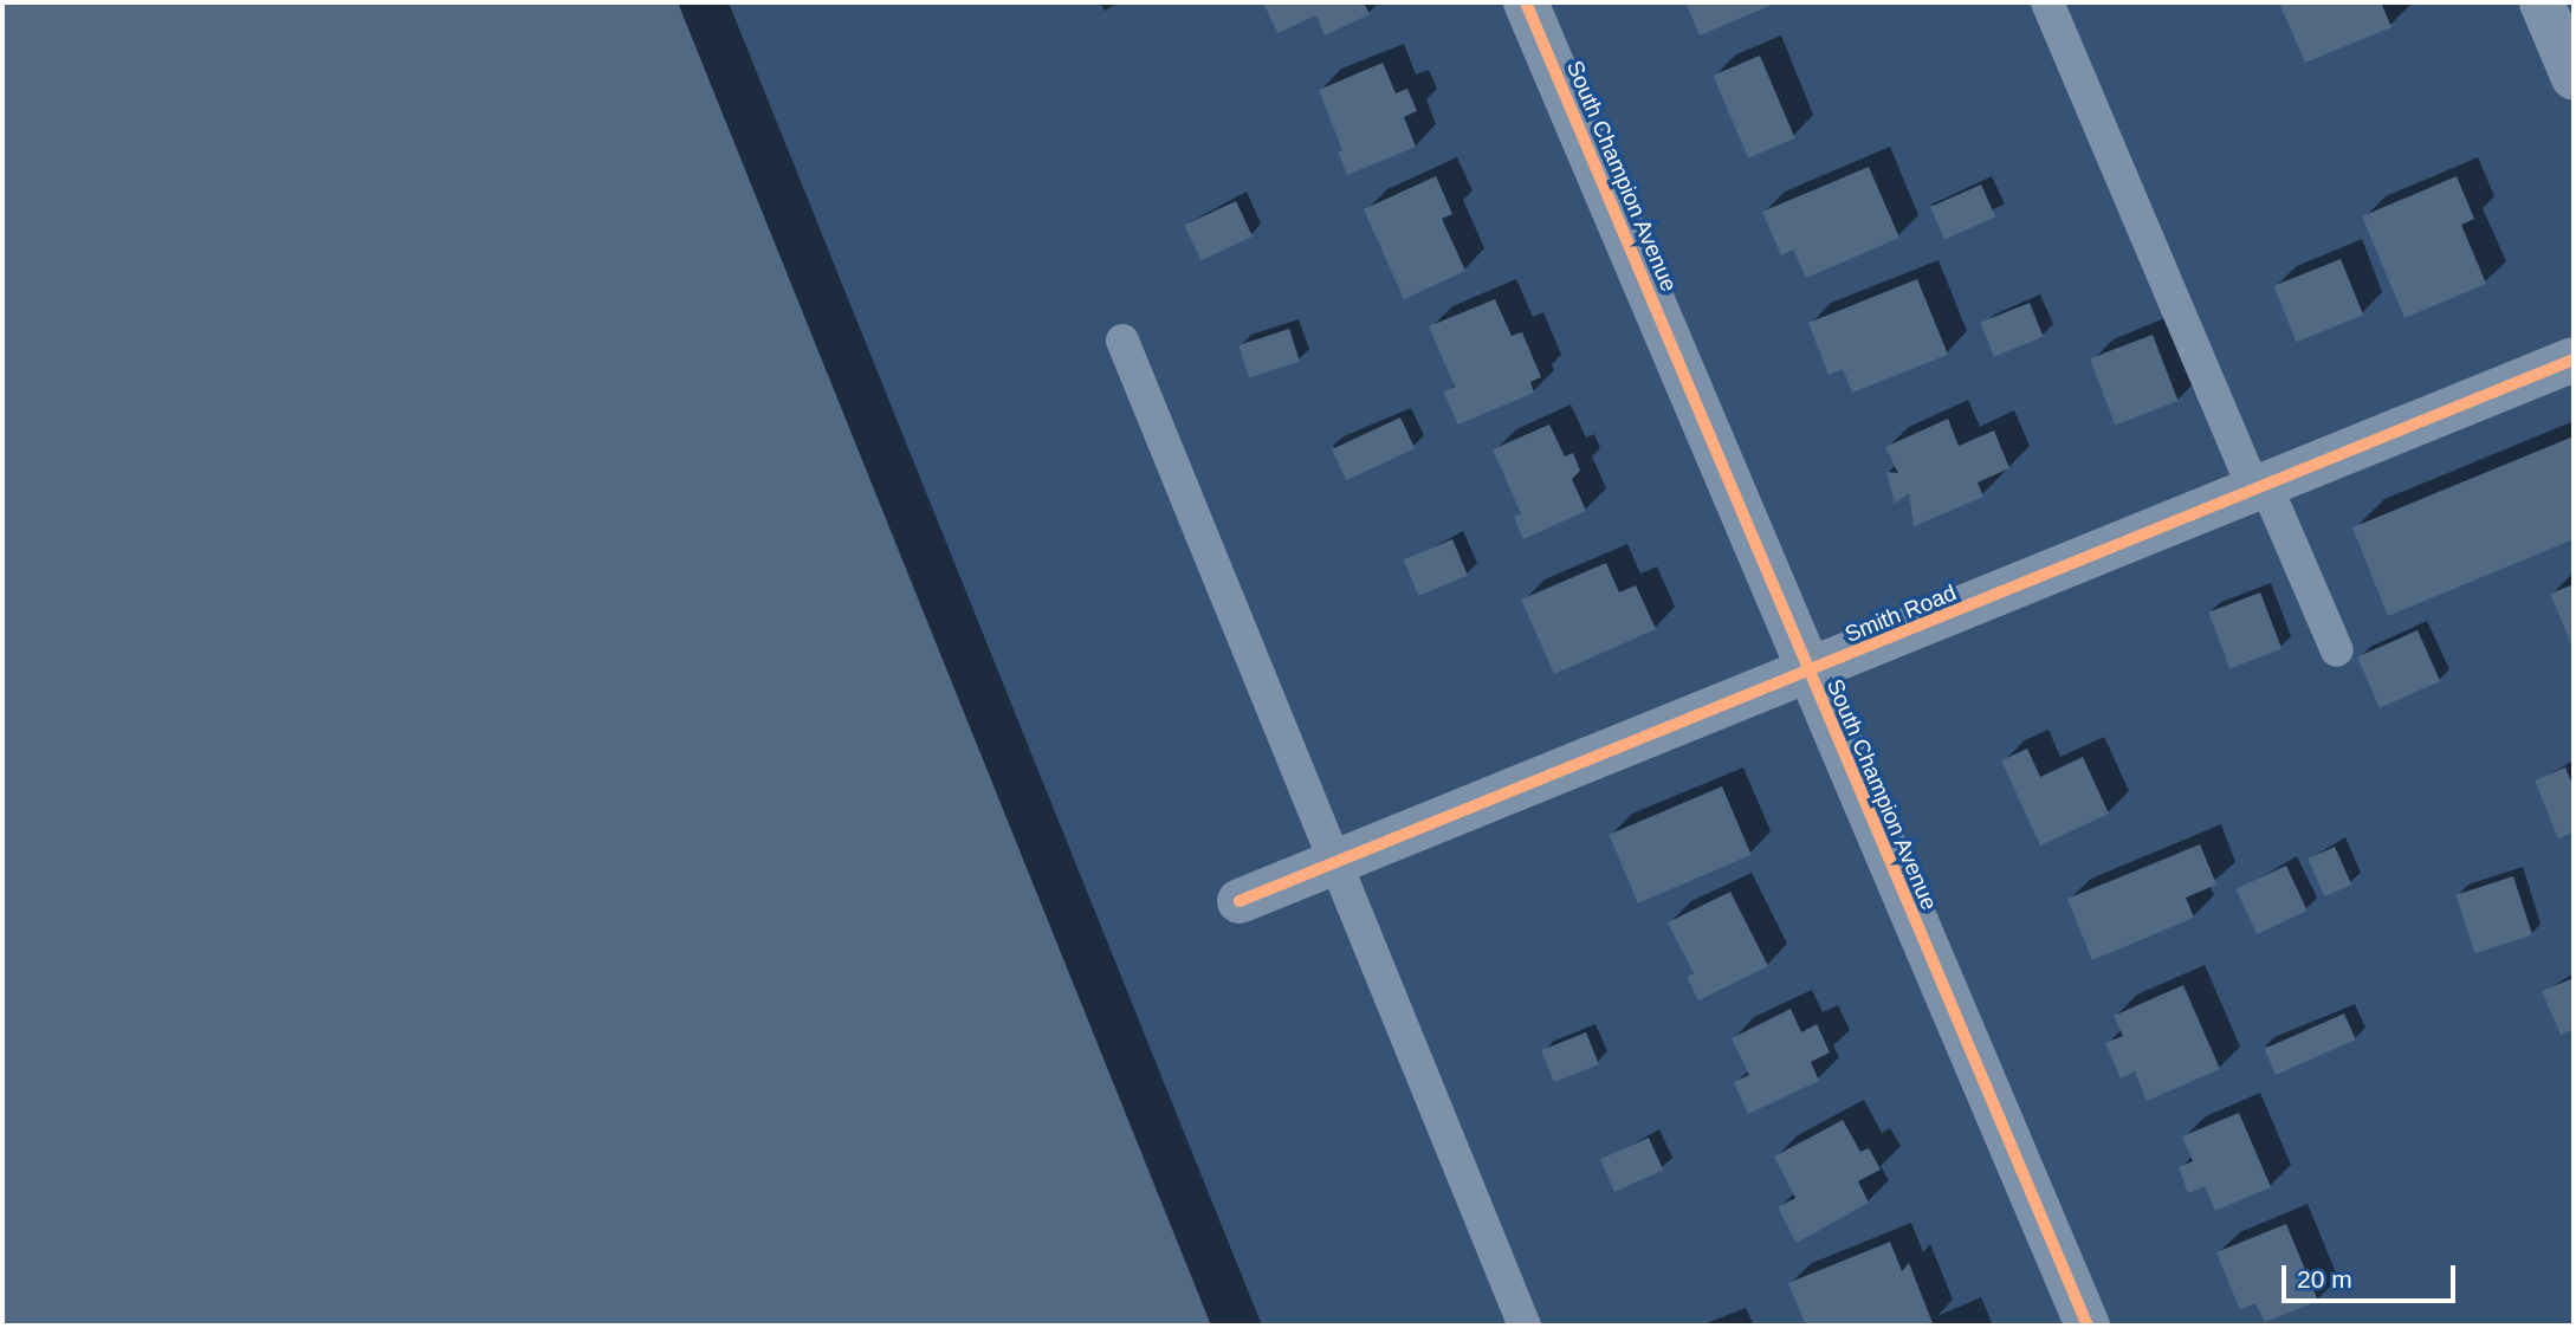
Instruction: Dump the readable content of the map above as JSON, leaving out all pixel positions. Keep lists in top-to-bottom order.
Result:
{
  "streets": {
    "street": ["South Champion Avenue", "Smith Road"]
  },
  "crossings": [
    ["South Champion Avenue", "Smith Road"]
  ],
  "scale_bar": "20 m"
}
